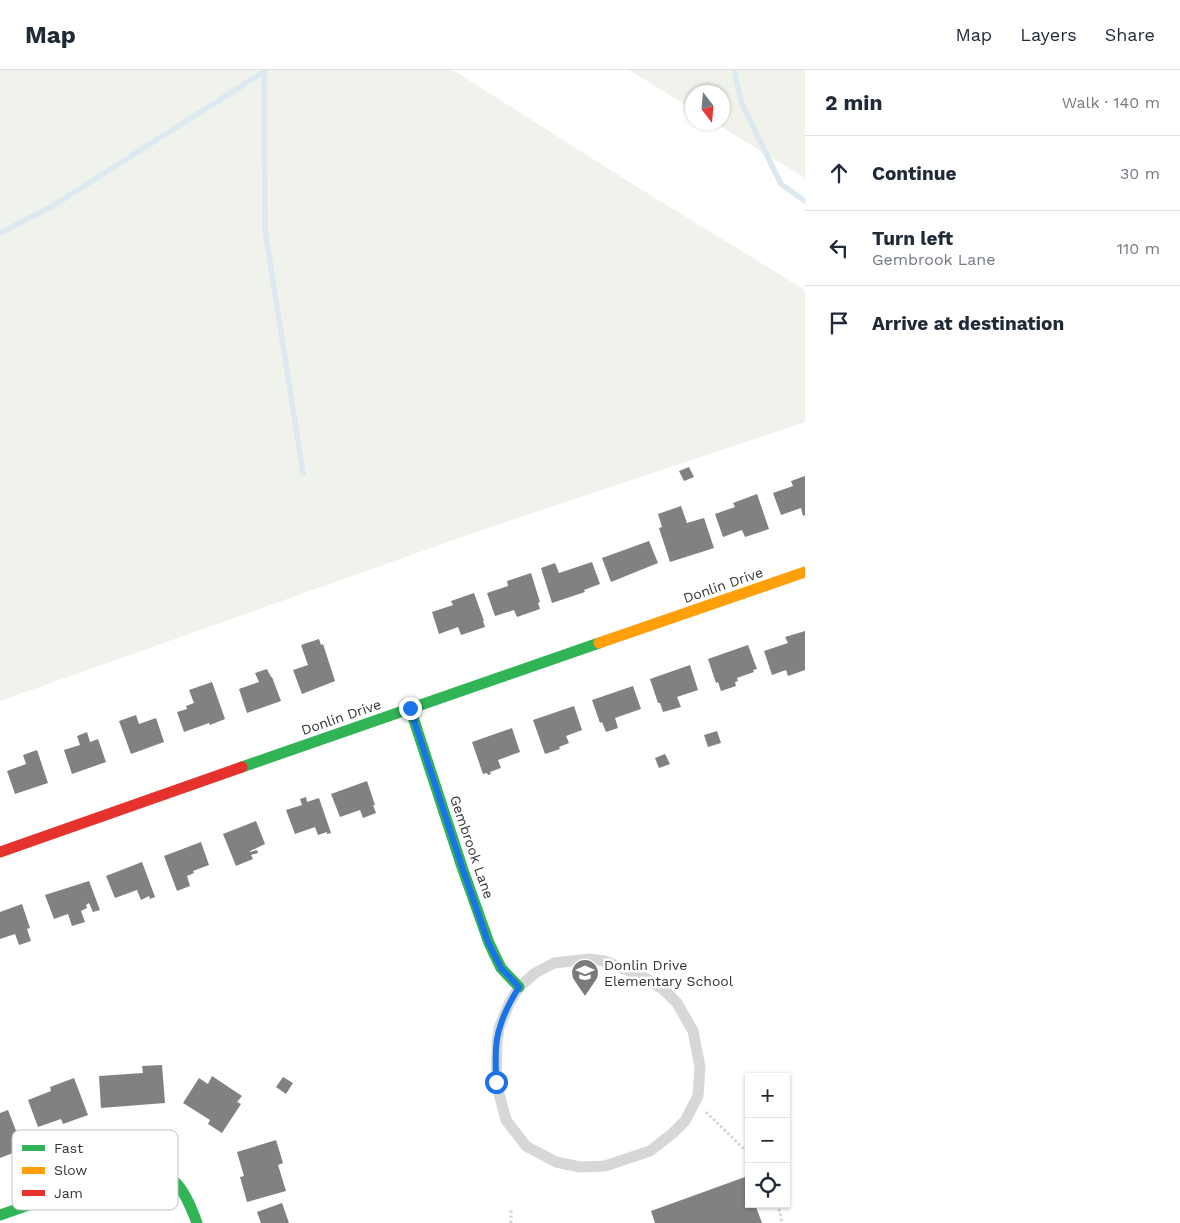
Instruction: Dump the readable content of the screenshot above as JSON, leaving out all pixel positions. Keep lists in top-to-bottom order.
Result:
{
  "streets": {
    "street": ["Donlin Drive", "Gembrook Lane"]
  },
  "crossings": [
    ["Donlin Drive", "Gembrook Lane"]
  ],
  "places": {
    "school or university": ["Donlin Drive Elementary School"]
  },
  "legend": ["Fast", "Slow", "Jam"],
  "north": "bottom",
  "page": {
    "header": "Map",
    "nav": ["Map", "Layers", "Share"],
    "heading": ["2 min", "Walk · 140 m"],
    "list": [
      ["Continue", "30 m"],
      ["Turn left", "Gembrook Lane", "110 m"],
      "Arrive at destination"
    ],
    "map_buttons": ["+", "−"]
  }
}
